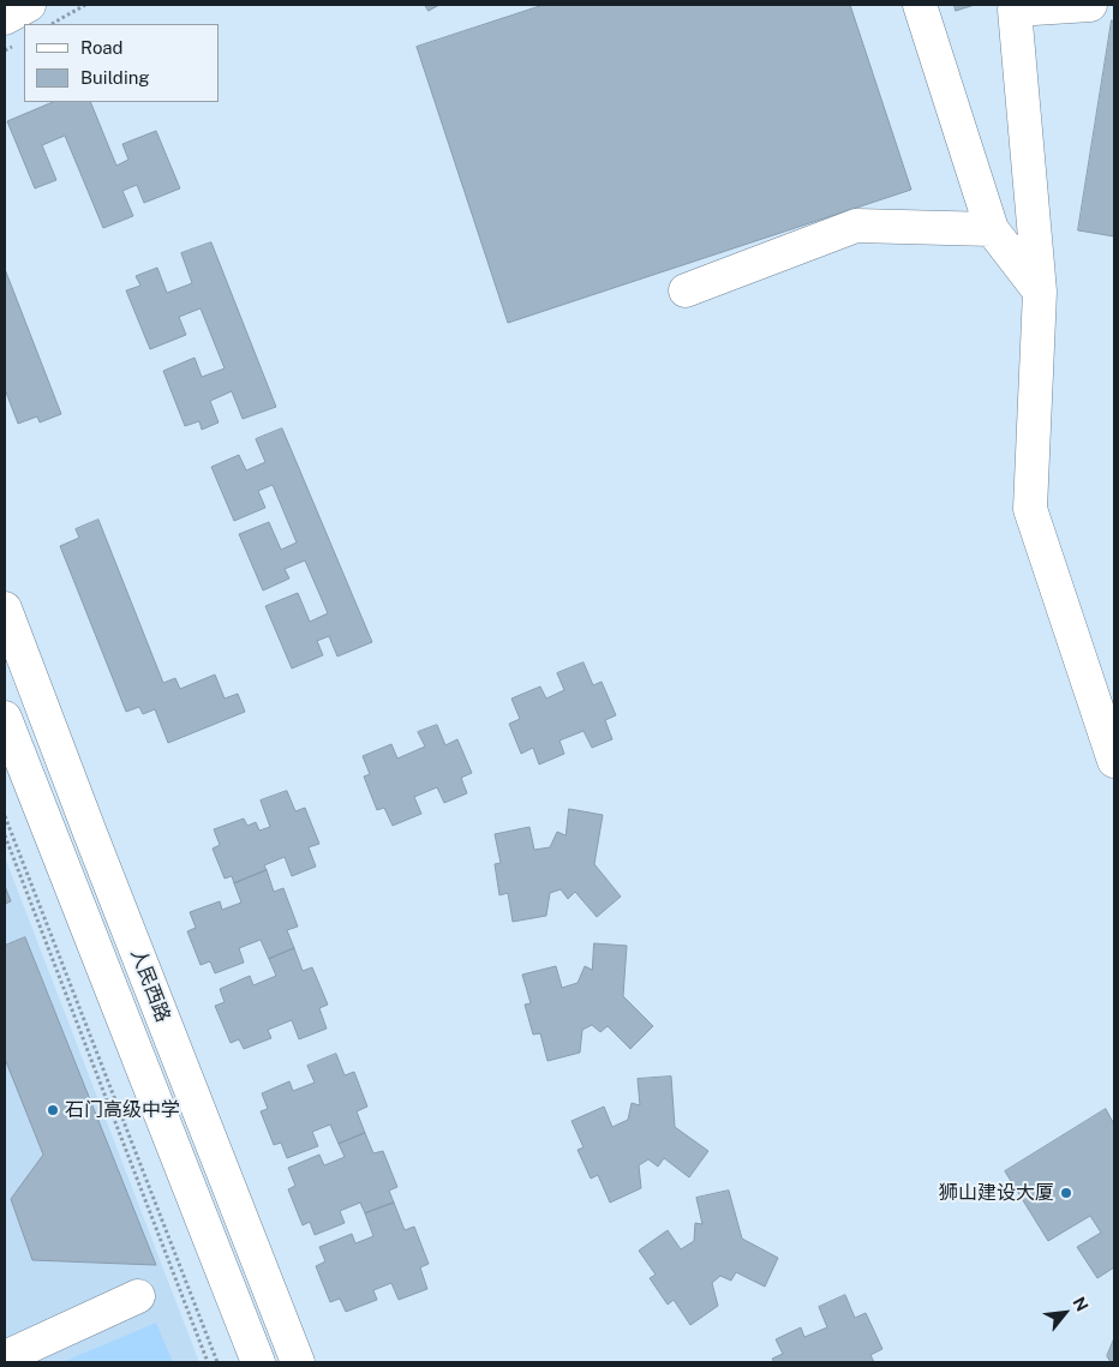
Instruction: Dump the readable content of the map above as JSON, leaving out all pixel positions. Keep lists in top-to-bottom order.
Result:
{
  "streets": {
    "street": ["人民西路"]
  },
  "places": ["石门高级中学", "狮山建设大厦"],
  "legend": ["Road", "Building"],
  "north": "top right"
}
